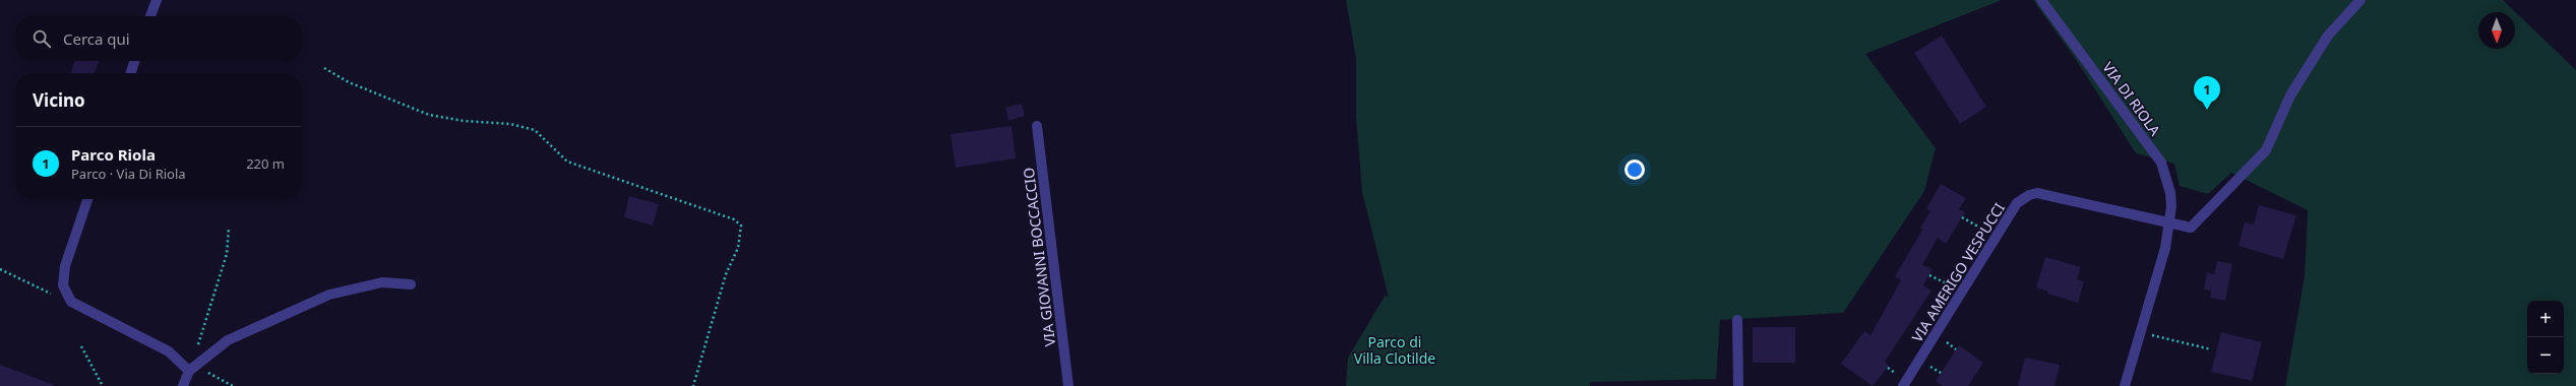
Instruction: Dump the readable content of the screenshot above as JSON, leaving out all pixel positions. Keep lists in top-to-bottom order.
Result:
{
  "streets": {
    "street": ["VIA DI RIOLA", "VIA GIOVANNI BOCCACCIO", "VIA AMERIGO VESPUCCI"]
  },
  "crossings": [
    ["VIA DI RIOLA", "VIA AMERIGO VESPUCCI"]
  ],
  "parks": ["Parco di Villa Clotilde"],
  "north": "bottom",
  "page": {
    "search": "Cerca qui",
    "heading": "Vicino",
    "pins": "1",
    "list": [
      {
        "mark": "1",
        "name": "Parco Riola",
        "note": "Parco · Via Di Riola",
        "value": "220 m"
      }
    ],
    "map_buttons": ["+", "−"]
  }
}
